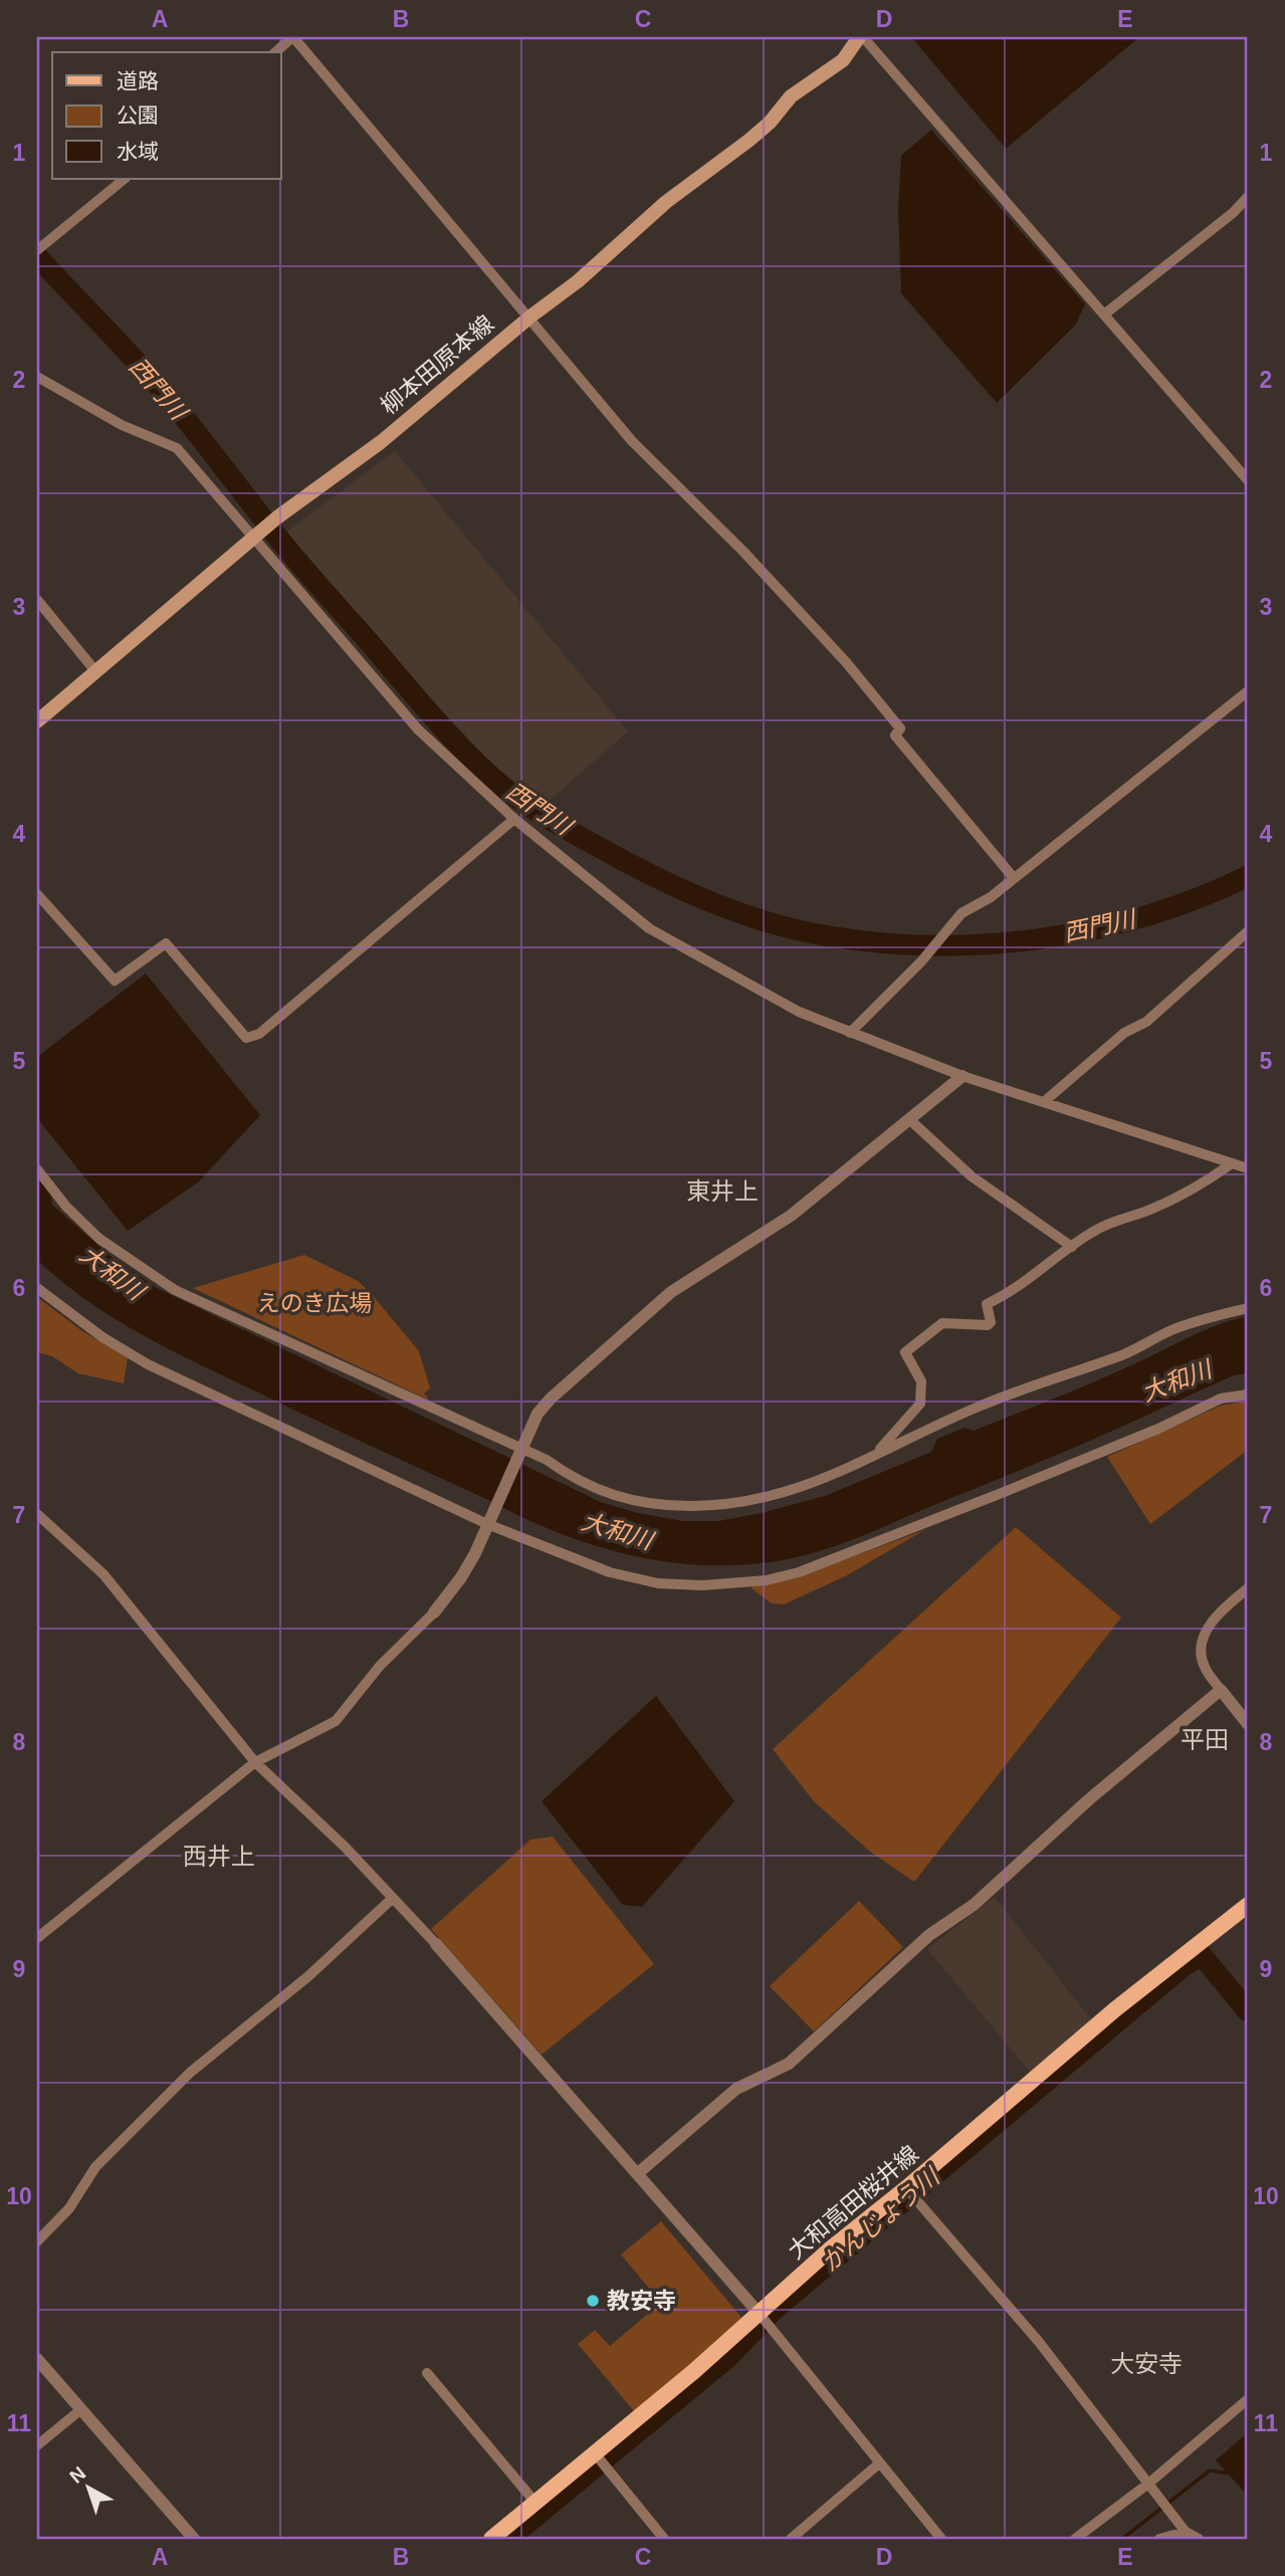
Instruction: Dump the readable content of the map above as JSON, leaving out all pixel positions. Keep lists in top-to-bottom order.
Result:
{
  "streets": {
    "main road": ["柳本田原本線", "大和高田桜井線"]
  },
  "districts": [
    "東井上",
    "平田",
    "西井上",
    "大安寺"
  ],
  "water": ["西門川", "大和川", "かんじょう川"],
  "parks": ["えのき広場"],
  "places": ["教安寺"],
  "legend": ["道路", "公園", "水域"],
  "north": "top left",
  "grid": {
    "columns": [
      "A",
      "B",
      "C",
      "D",
      "E"
    ],
    "rows": [
      "1",
      "2",
      "3",
      "4",
      "5",
      "6",
      "7",
      "8",
      "9",
      "10",
      "11"
    ]
  }
}
